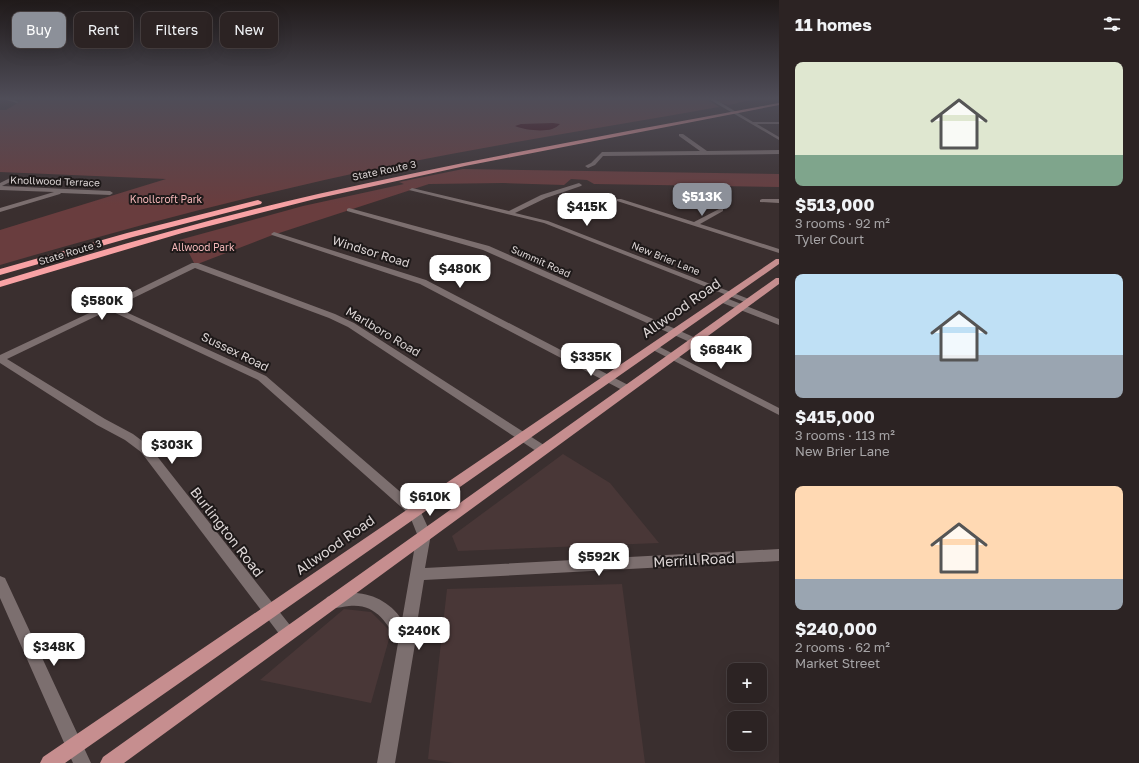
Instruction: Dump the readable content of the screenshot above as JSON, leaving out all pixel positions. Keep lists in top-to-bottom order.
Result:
{
  "streets": {
    "highway": ["State Route 3"],
    "main road": ["Allwood Road"],
    "street": [
      "Knollwood Terrace",
      "Windsor Road",
      "New Brier Lane",
      "Summit Road",
      "Marlboro Road",
      "Sussex Road",
      "Burlington Road",
      "Merrill Road"
    ]
  },
  "crossings": [
    ["Windsor Road", "Allwood Road"],
    ["New Brier Lane", "Allwood Road"],
    ["Summit Road", "Allwood Road"],
    ["Allwood Road", "Marlboro Road"],
    ["Allwood Road", "Sussex Road"],
    ["Allwood Road", "Burlington Road"],
    ["Marlboro Road", "Sussex Road"]
  ],
  "parks": ["Knollcroft Park", "Allwood Park"],
  "page": {
    "heading": "11 homes",
    "chip": [
      "Buy",
      "Rent",
      "Filters",
      "New"
    ],
    "list": [
      {
        "name": "$513,000",
        "note": "3 rooms · 92 m² · Tyler Court"
      },
      {
        "name": "$415,000",
        "note": "3 rooms · 113 m² · New Brier Lane"
      },
      {
        "name": "$240,000",
        "note": "2 rooms · 62 m² · Market Street"
      }
    ],
    "price": [
      "$513K",
      "$415K",
      "$480K",
      "$580K",
      "$684K",
      "$335K",
      "$303K",
      "$610K",
      "$592K",
      "$240K",
      "$348K"
    ],
    "map_buttons": ["+", "−"]
  }
}
